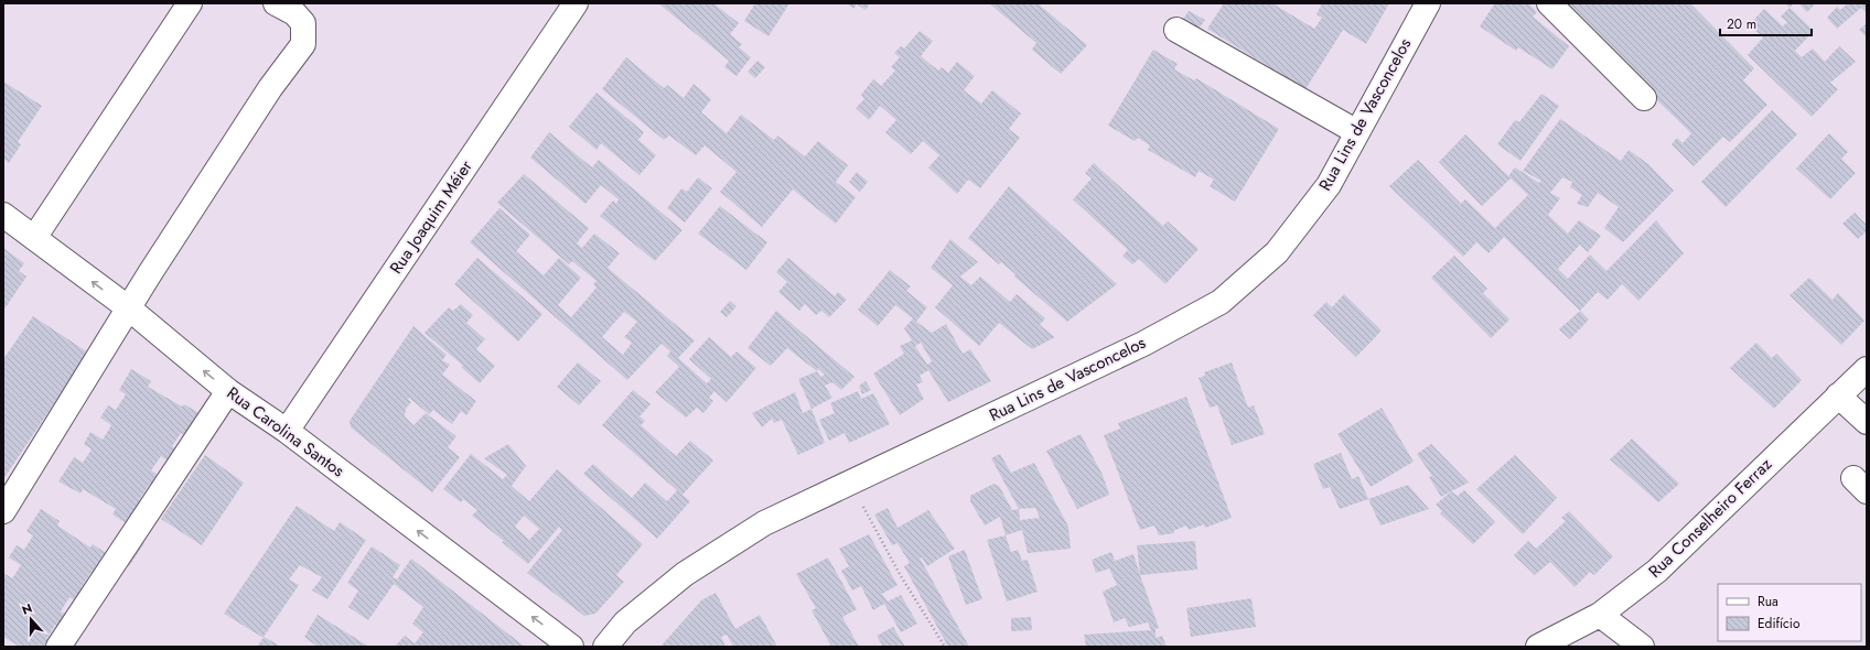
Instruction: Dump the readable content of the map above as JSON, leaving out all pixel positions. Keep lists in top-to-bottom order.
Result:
{
  "streets": {
    "street": [
      "Rua Lins de Vasconcelos",
      "Rua Joaquim Méier",
      "Rua Carolina Santos",
      "Rua Conselheiro Ferraz"
    ]
  },
  "crossings": [
    ["Rua Joaquim Méier", "Rua Carolina Santos"]
  ],
  "one_way": ["Rua Carolina Santos"],
  "legend": ["Rua", "Edifício"],
  "scale_bar": "20 m",
  "north": "top"
}
